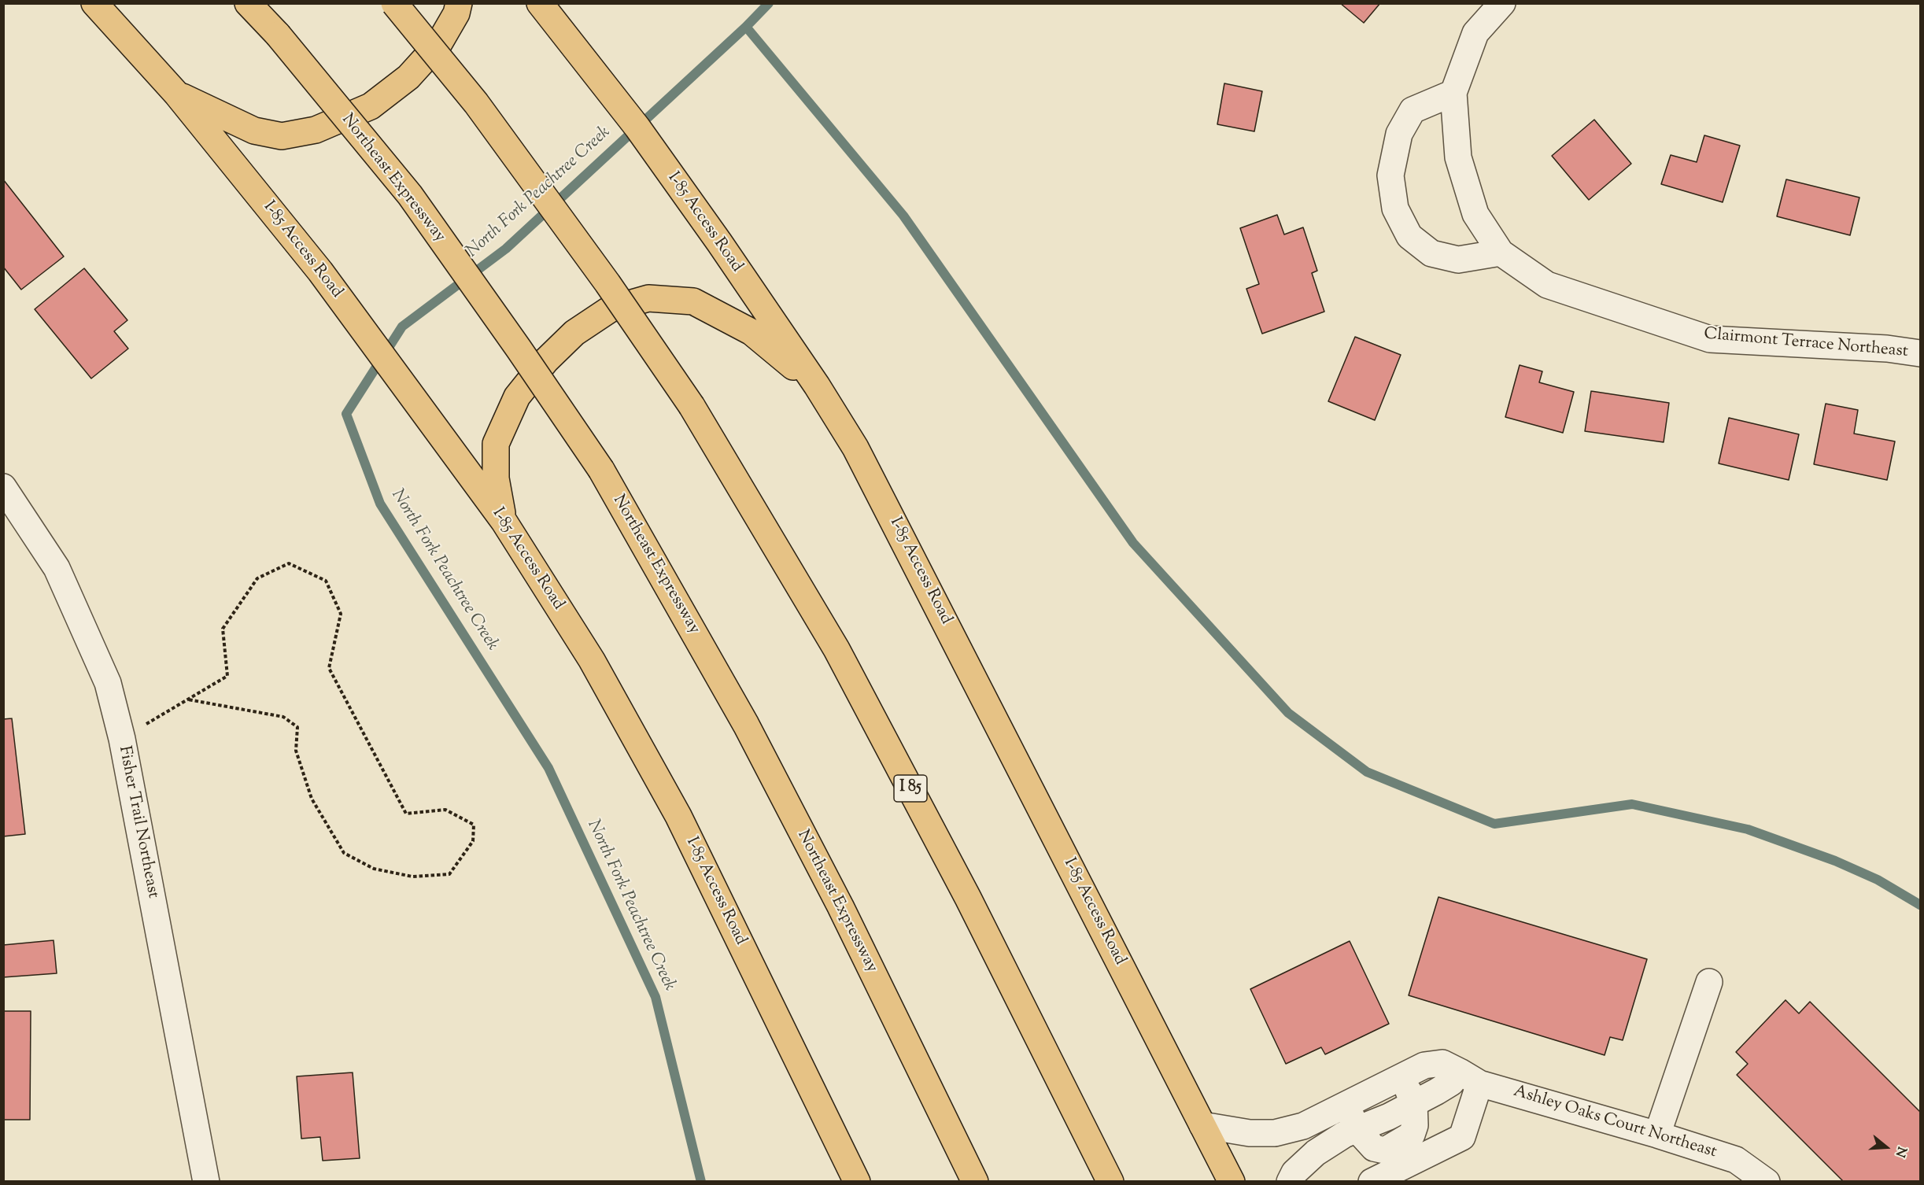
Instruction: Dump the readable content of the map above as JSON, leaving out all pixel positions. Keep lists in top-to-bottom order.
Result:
{
  "streets": {
    "main road": ["Northeast Expressway", "I-85 Access Road", "I 85"],
    "street": ["Clairmont Terrace Northeast", "Fisher Trail Northeast", "Ashley Oaks Court Northeast"]
  },
  "crossings": [
    ["I-85 Access Road", "Ashley Oaks Court Northeast"]
  ],
  "water": ["North Fork Peachtree Creek"],
  "north": "right"
}
